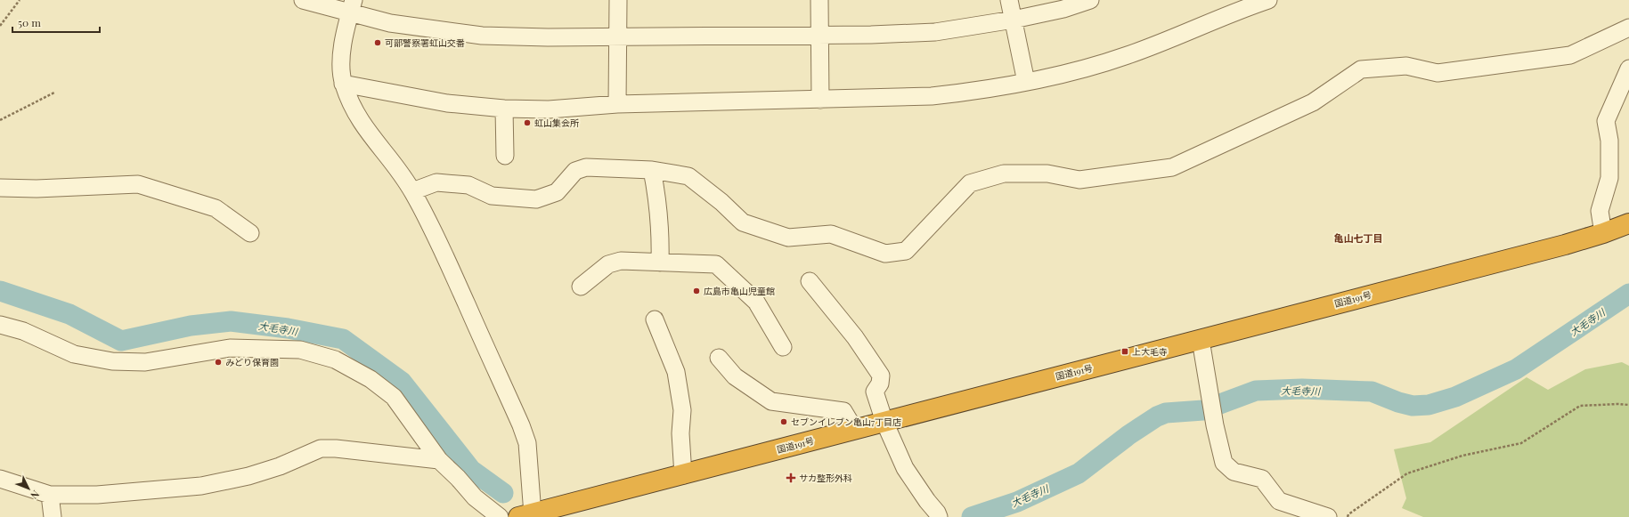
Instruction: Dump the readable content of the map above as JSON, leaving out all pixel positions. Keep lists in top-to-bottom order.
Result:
{
  "streets": {
    "highway": ["国道191号"]
  },
  "districts": ["亀山七丁目"],
  "water": ["大毛寺川"],
  "places": {
    "other": [
      "可部警察署虹山交番",
      "虹山集会所",
      "広島市亀山児童館",
      "みどり保育園",
      "セブンイレブン亀山7丁目店"
    ],
    "transit": ["上大毛寺"],
    "health": ["サカ整形外科"]
  },
  "scale_bar": "50 m",
  "north": "bottom right"
}
